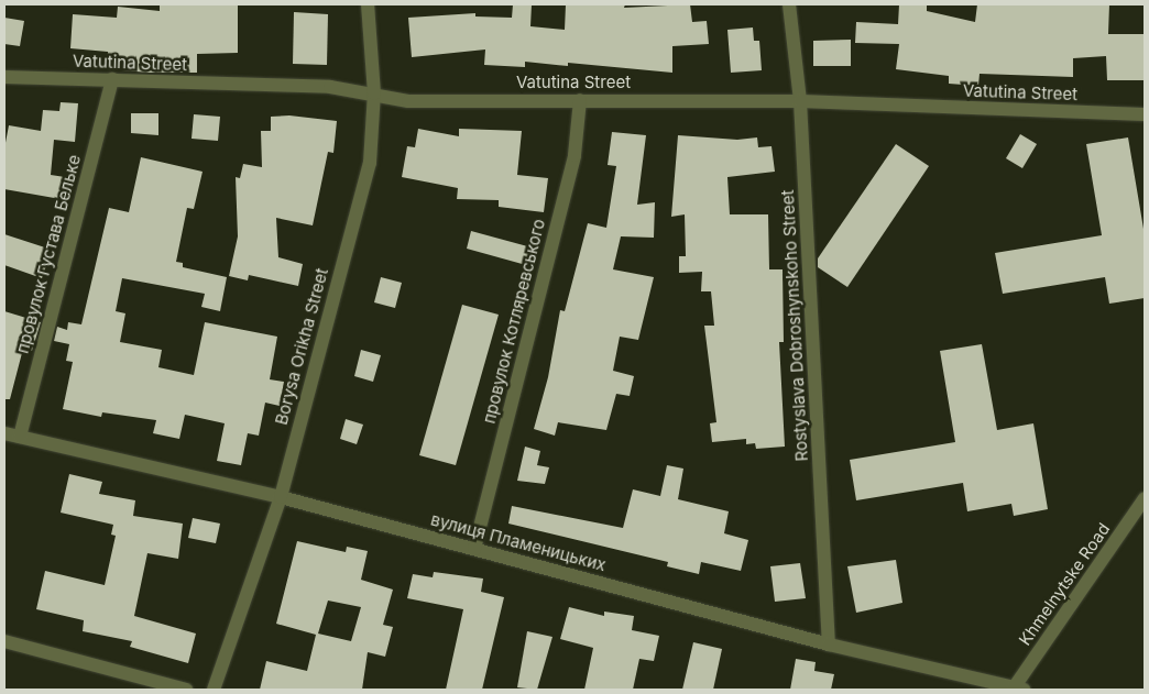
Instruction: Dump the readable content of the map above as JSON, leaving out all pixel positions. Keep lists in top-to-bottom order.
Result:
{
  "streets": {
    "street": [
      "Vatutina Street",
      "провулок Густава Бельке",
      "провулок Котляревського",
      "Rostyslava Dobroshynskoho Street",
      "Borysa Orikha Street",
      "вулиця Пламеницьких",
      "Khmelnytske Road"
    ]
  },
  "crossings": [
    ["Vatutina Street", "провулок Густава Бельке"],
    ["Vatutina Street", "провулок Котляревського"],
    ["Vatutina Street", "Rostyslava Dobroshynskoho Street"],
    ["Vatutina Street", "Borysa Orikha Street"],
    ["провулок Густава Бельке", "вулиця Пламеницьких"],
    ["провулок Котляревського", "вулиця Пламеницьких"],
    ["Rostyslava Dobroshynskoho Street", "вулиця Пламеницьких"],
    ["Borysa Orikha Street", "вулиця Пламеницьких"],
    ["вулиця Пламеницьких", "Khmelnytske Road"]
  ]
}
